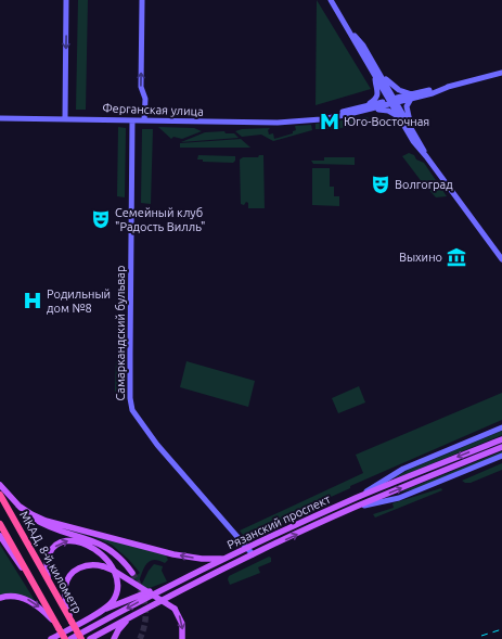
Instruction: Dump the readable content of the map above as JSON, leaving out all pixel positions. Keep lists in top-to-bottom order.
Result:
{
  "streets": {
    "highway": ["МКАД, 8-й километр"],
    "main road": ["Рязанский проспект"],
    "street": ["Ферганская улица", "Самаркандский бульвар"]
  },
  "crossings": [
    ["Ферганская улица", "Самаркандский бульвар"],
    ["Самаркандский бульвар", "Рязанский проспект"]
  ],
  "places": {
    "metro station": ["Юго-Восточная"],
    "theatre": ["Волгоград", "Семейный клуб \"Радость Вилль\""],
    "museum": ["Выхино"],
    "hospital": ["Родильный дом №8"]
  }
}
